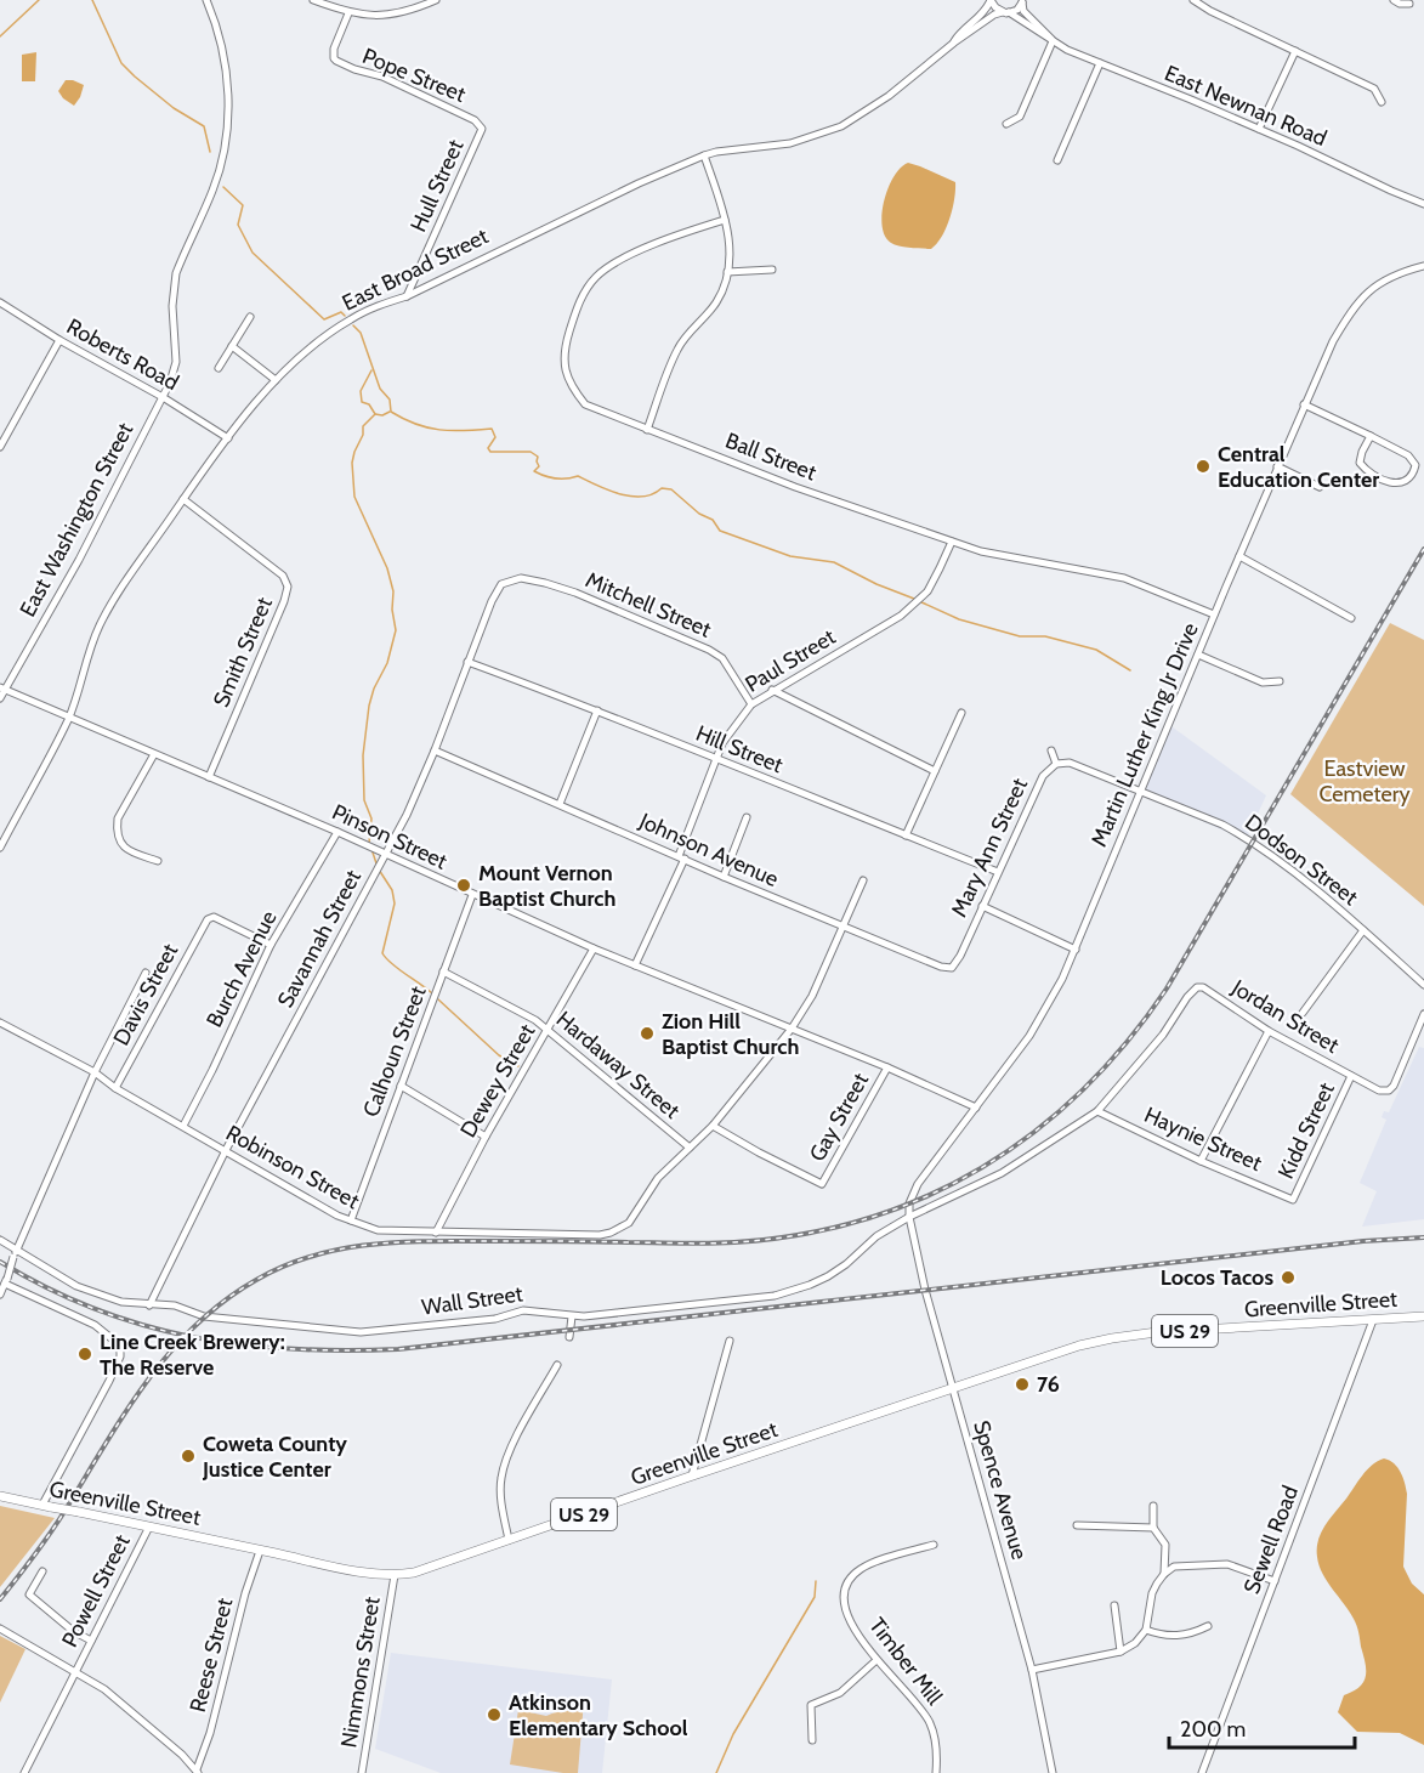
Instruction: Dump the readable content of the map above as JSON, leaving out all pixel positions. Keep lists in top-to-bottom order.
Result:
{
  "streets": {
    "main road": ["Greenville Street", "US 29"],
    "street": [
      "Pope Street",
      "East Newnan Road",
      "Hull Street",
      "East Broad Street",
      "Roberts Road",
      "Ball Street",
      "East Washington Street",
      "Mitchell Street",
      "Smith Street",
      "Paul Street",
      "Martin Luther King Jr Drive",
      "Hill Street",
      "Pinson Street",
      "Mary Ann Street",
      "Johnson Avenue",
      "Dodson Street",
      "Savannah Street",
      "Burch Avenue",
      "Davis Street",
      "Jordan Street",
      "Calhoun Street",
      "Hardaway Street",
      "Dewey Street",
      "Gay Street",
      "Kidd Street",
      "Haynie Street",
      "Robinson Street",
      "Wall Street",
      "Spence Avenue",
      "Sewell Road",
      "Powell Street",
      "Reese Street",
      "Timber Mill",
      "Nimmons Street"
    ]
  },
  "crossings": [
    ["Pope Street", "Hull Street"],
    ["East Newnan Road", "East Broad Street"],
    ["Hull Street", "East Broad Street"],
    ["East Broad Street", "Roberts Road"],
    ["East Broad Street", "Smith Street"],
    ["East Broad Street", "Pinson Street"],
    ["Roberts Road", "East Washington Street"],
    ["Ball Street", "Paul Street"],
    ["Ball Street", "Martin Luther King Jr Drive"],
    ["East Washington Street", "Pinson Street"],
    ["Mitchell Street", "Paul Street"],
    ["Mitchell Street", "Savannah Street"],
    ["Smith Street", "Pinson Street"],
    ["Paul Street", "Hill Street"],
    ["Paul Street", "Pinson Street"],
    ["Paul Street", "Johnson Avenue"],
    ["Martin Luther King Jr Drive", "Pinson Street"],
    ["Martin Luther King Jr Drive", "Mary Ann Street"],
    ["Martin Luther King Jr Drive", "Dodson Street"],
    ["Martin Luther King Jr Drive", "Wall Street"],
    ["Martin Luther King Jr Drive", "Spence Avenue"],
    ["Hill Street", "Mary Ann Street"],
    ["Hill Street", "Savannah Street"],
    ["Pinson Street", "Savannah Street"],
    ["Pinson Street", "Burch Avenue"],
    ["Pinson Street", "Calhoun Street"],
    ["Pinson Street", "Dewey Street"],
    ["Pinson Street", "Gay Street"],
    ["Pinson Street", "Robinson Street"],
    ["Mary Ann Street", "Johnson Avenue"],
    ["Mary Ann Street", "Dodson Street"],
    ["Johnson Avenue", "Savannah Street"],
    ["Johnson Avenue", "Robinson Street"],
    ["Savannah Street", "Robinson Street"],
    ["Savannah Street", "Wall Street"],
    ["Burch Avenue", "Davis Street"],
    ["Burch Avenue", "Robinson Street"],
    ["Davis Street", "Robinson Street"],
    ["Jordan Street", "Kidd Street"],
    ["Jordan Street", "Wall Street"],
    ["Calhoun Street", "Hardaway Street"],
    ["Calhoun Street", "Robinson Street"],
    ["Hardaway Street", "Dewey Street"],
    ["Hardaway Street", "Robinson Street"],
    ["Dewey Street", "Robinson Street"],
    ["Gay Street", "Robinson Street"],
    ["Kidd Street", "Haynie Street"],
    ["Haynie Street", "Wall Street"],
    ["Wall Street", "Spence Avenue"],
    ["Greenville Street", "Spence Avenue"],
    ["Greenville Street", "Sewell Road"],
    ["Greenville Street", "Powell Street"],
    ["Greenville Street", "Reese Street"],
    ["Greenville Street", "Nimmons Street"]
  ],
  "parks": ["Eastview Cemetery"],
  "places": [
    "Central Education Center",
    "Mount Vernon Baptist Church",
    "Zion Hill Baptist Church",
    "Locos Tacos",
    "Line Creek Brewery: The Reserve",
    "76",
    "Coweta County Justice Center",
    "Atkinson Elementary School"
  ],
  "scale_bar": "200 m"
}
